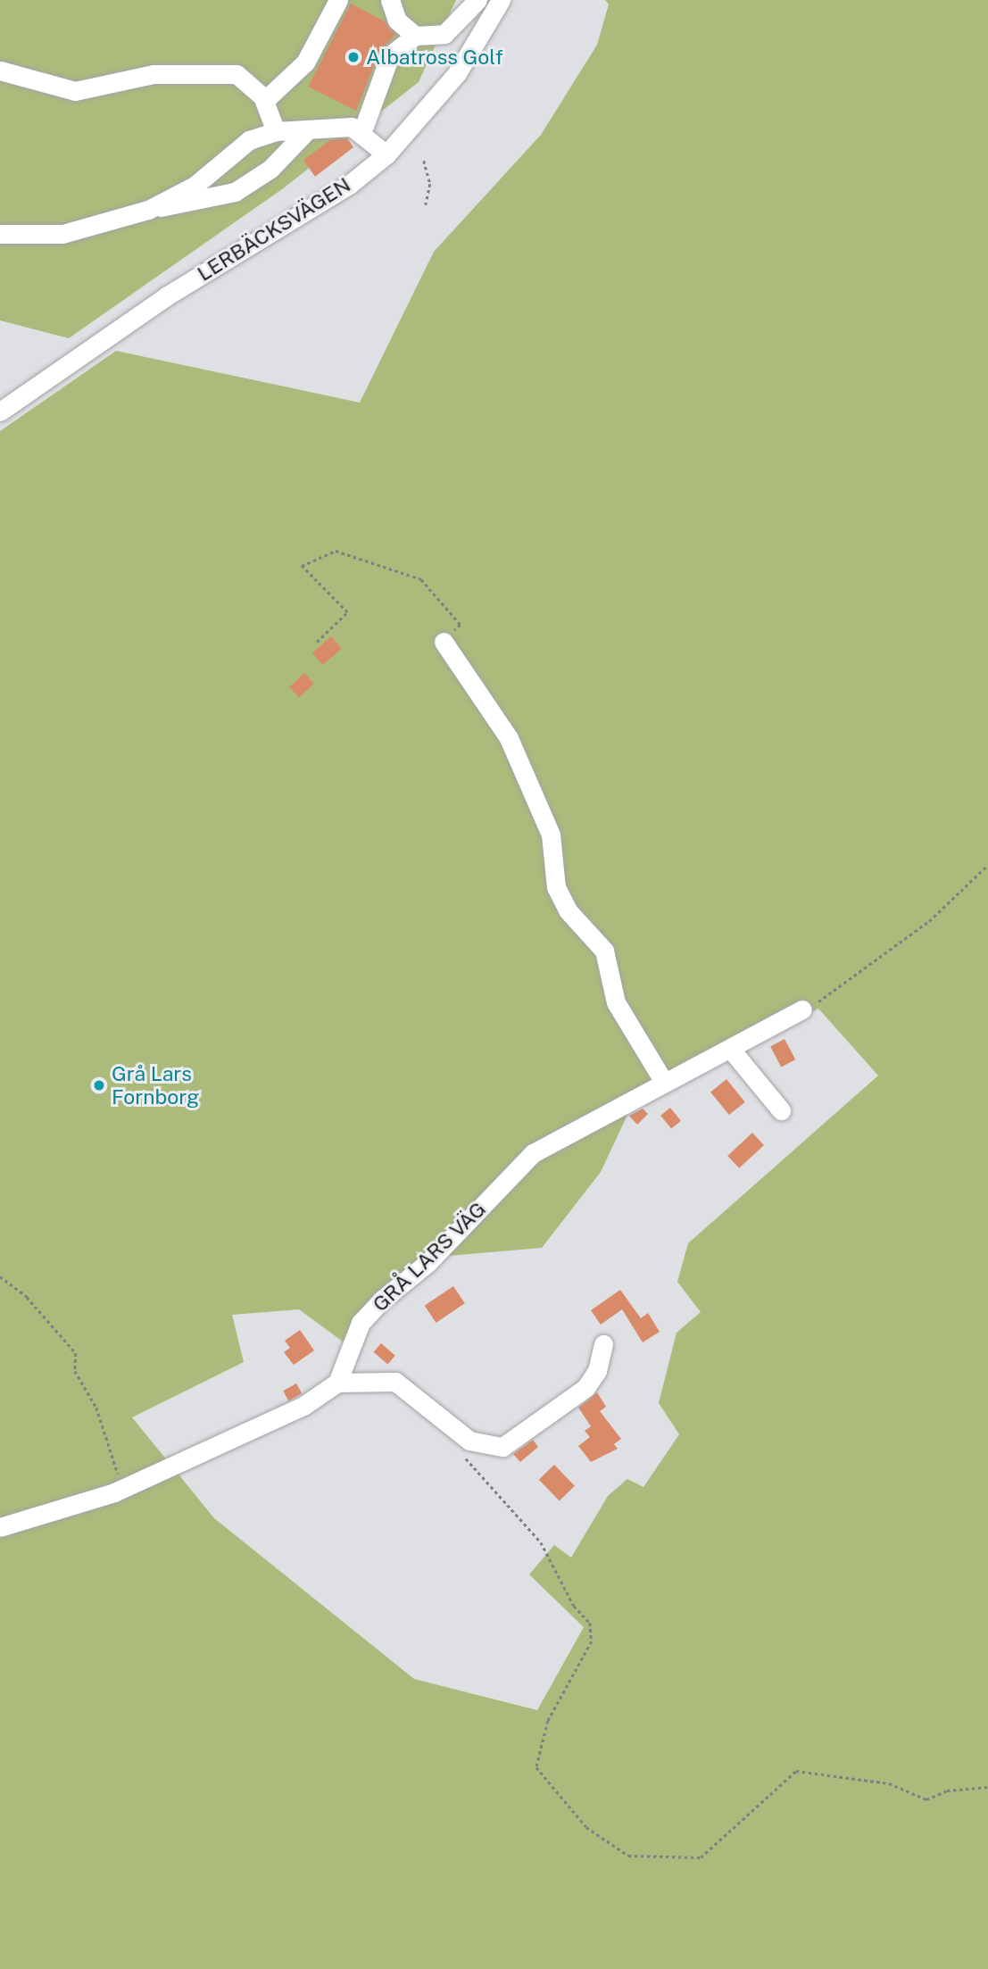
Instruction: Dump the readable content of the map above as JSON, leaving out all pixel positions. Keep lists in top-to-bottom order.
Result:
{
  "streets": {
    "street": ["LERBÄCKSVÄGEN", "GRÅ LARS VÄG"]
  },
  "places": ["Albatross Golf", "Grå Lars Fornborg"]
}
